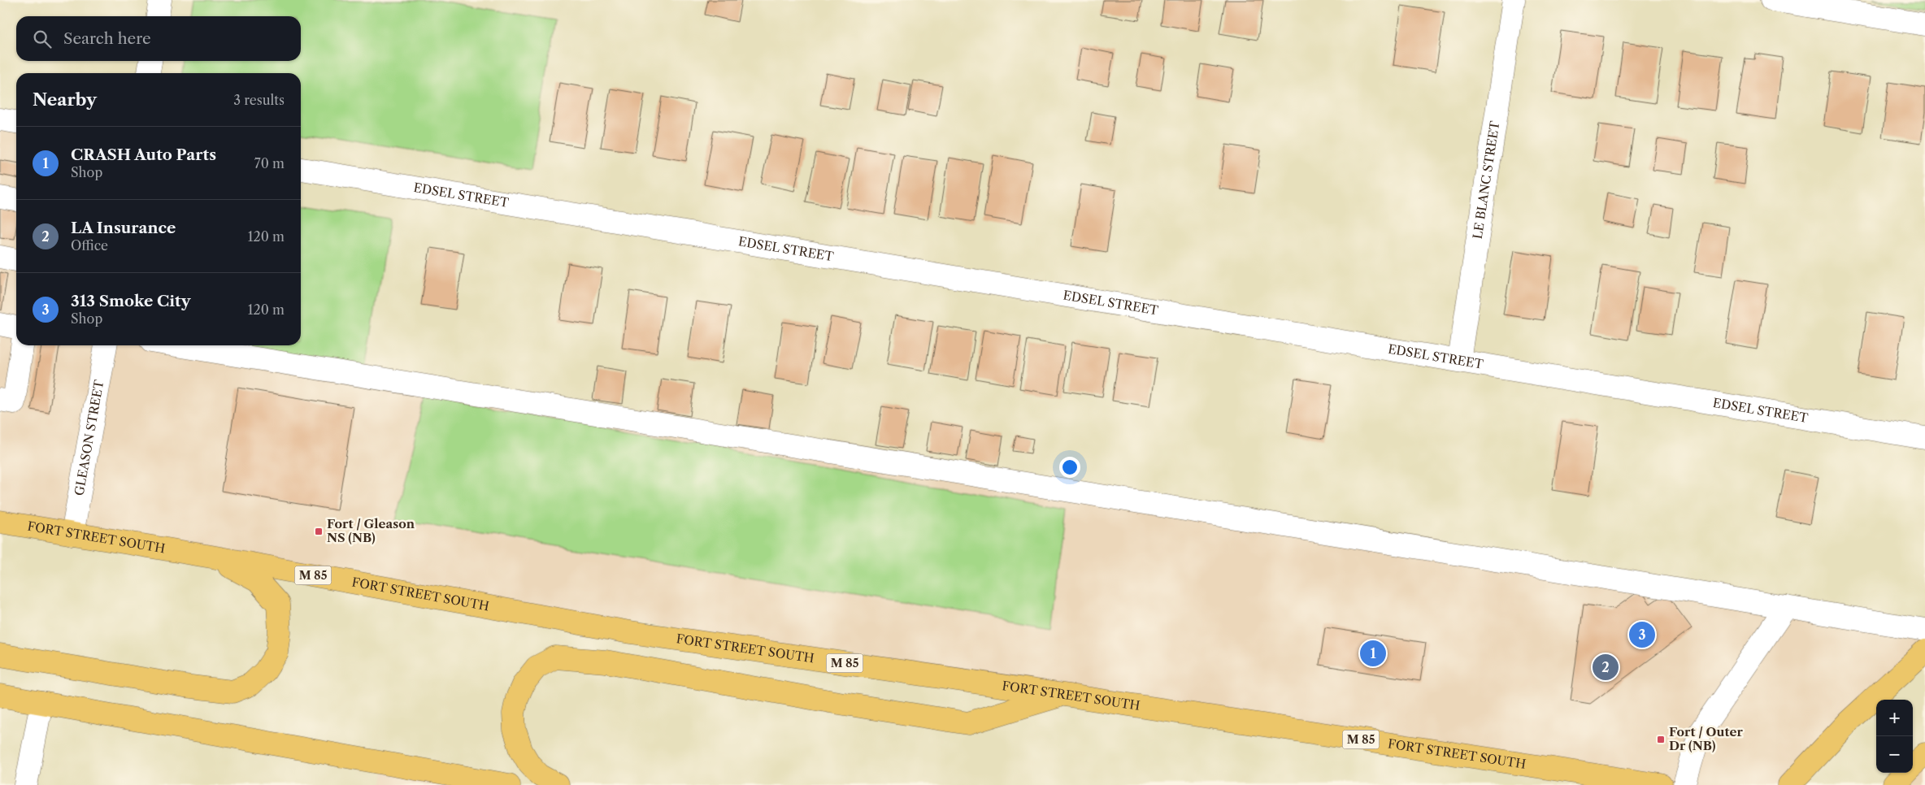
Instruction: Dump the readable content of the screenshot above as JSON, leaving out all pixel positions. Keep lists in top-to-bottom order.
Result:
{
  "streets": {
    "main road": ["FORT STREET SOUTH", "M 85"],
    "street": ["LE BLANC STREET", "EDSEL STREET", "GLEASON STREET"]
  },
  "crossings": [
    ["LE BLANC STREET", "EDSEL STREET"],
    ["GLEASON STREET", "FORT STREET SOUTH"]
  ],
  "places": {
    "transit": ["Fort / Gleason NS (NB)", "Fort / Outer Dr (NB)"]
  },
  "page": {
    "search": "Search here",
    "heading": ["Nearby", "3 results"],
    "list": [
      {
        "mark": "1",
        "name": "CRASH Auto Parts",
        "note": "Shop",
        "value": "70 m"
      },
      {
        "mark": "2",
        "name": "LA Insurance",
        "note": "Office",
        "value": "120 m"
      },
      {
        "mark": "3",
        "name": "313 Smoke City",
        "note": "Shop",
        "value": "120 m"
      }
    ],
    "pins": ["3", "1", "2"],
    "map_buttons": ["+", "−"]
  }
}
